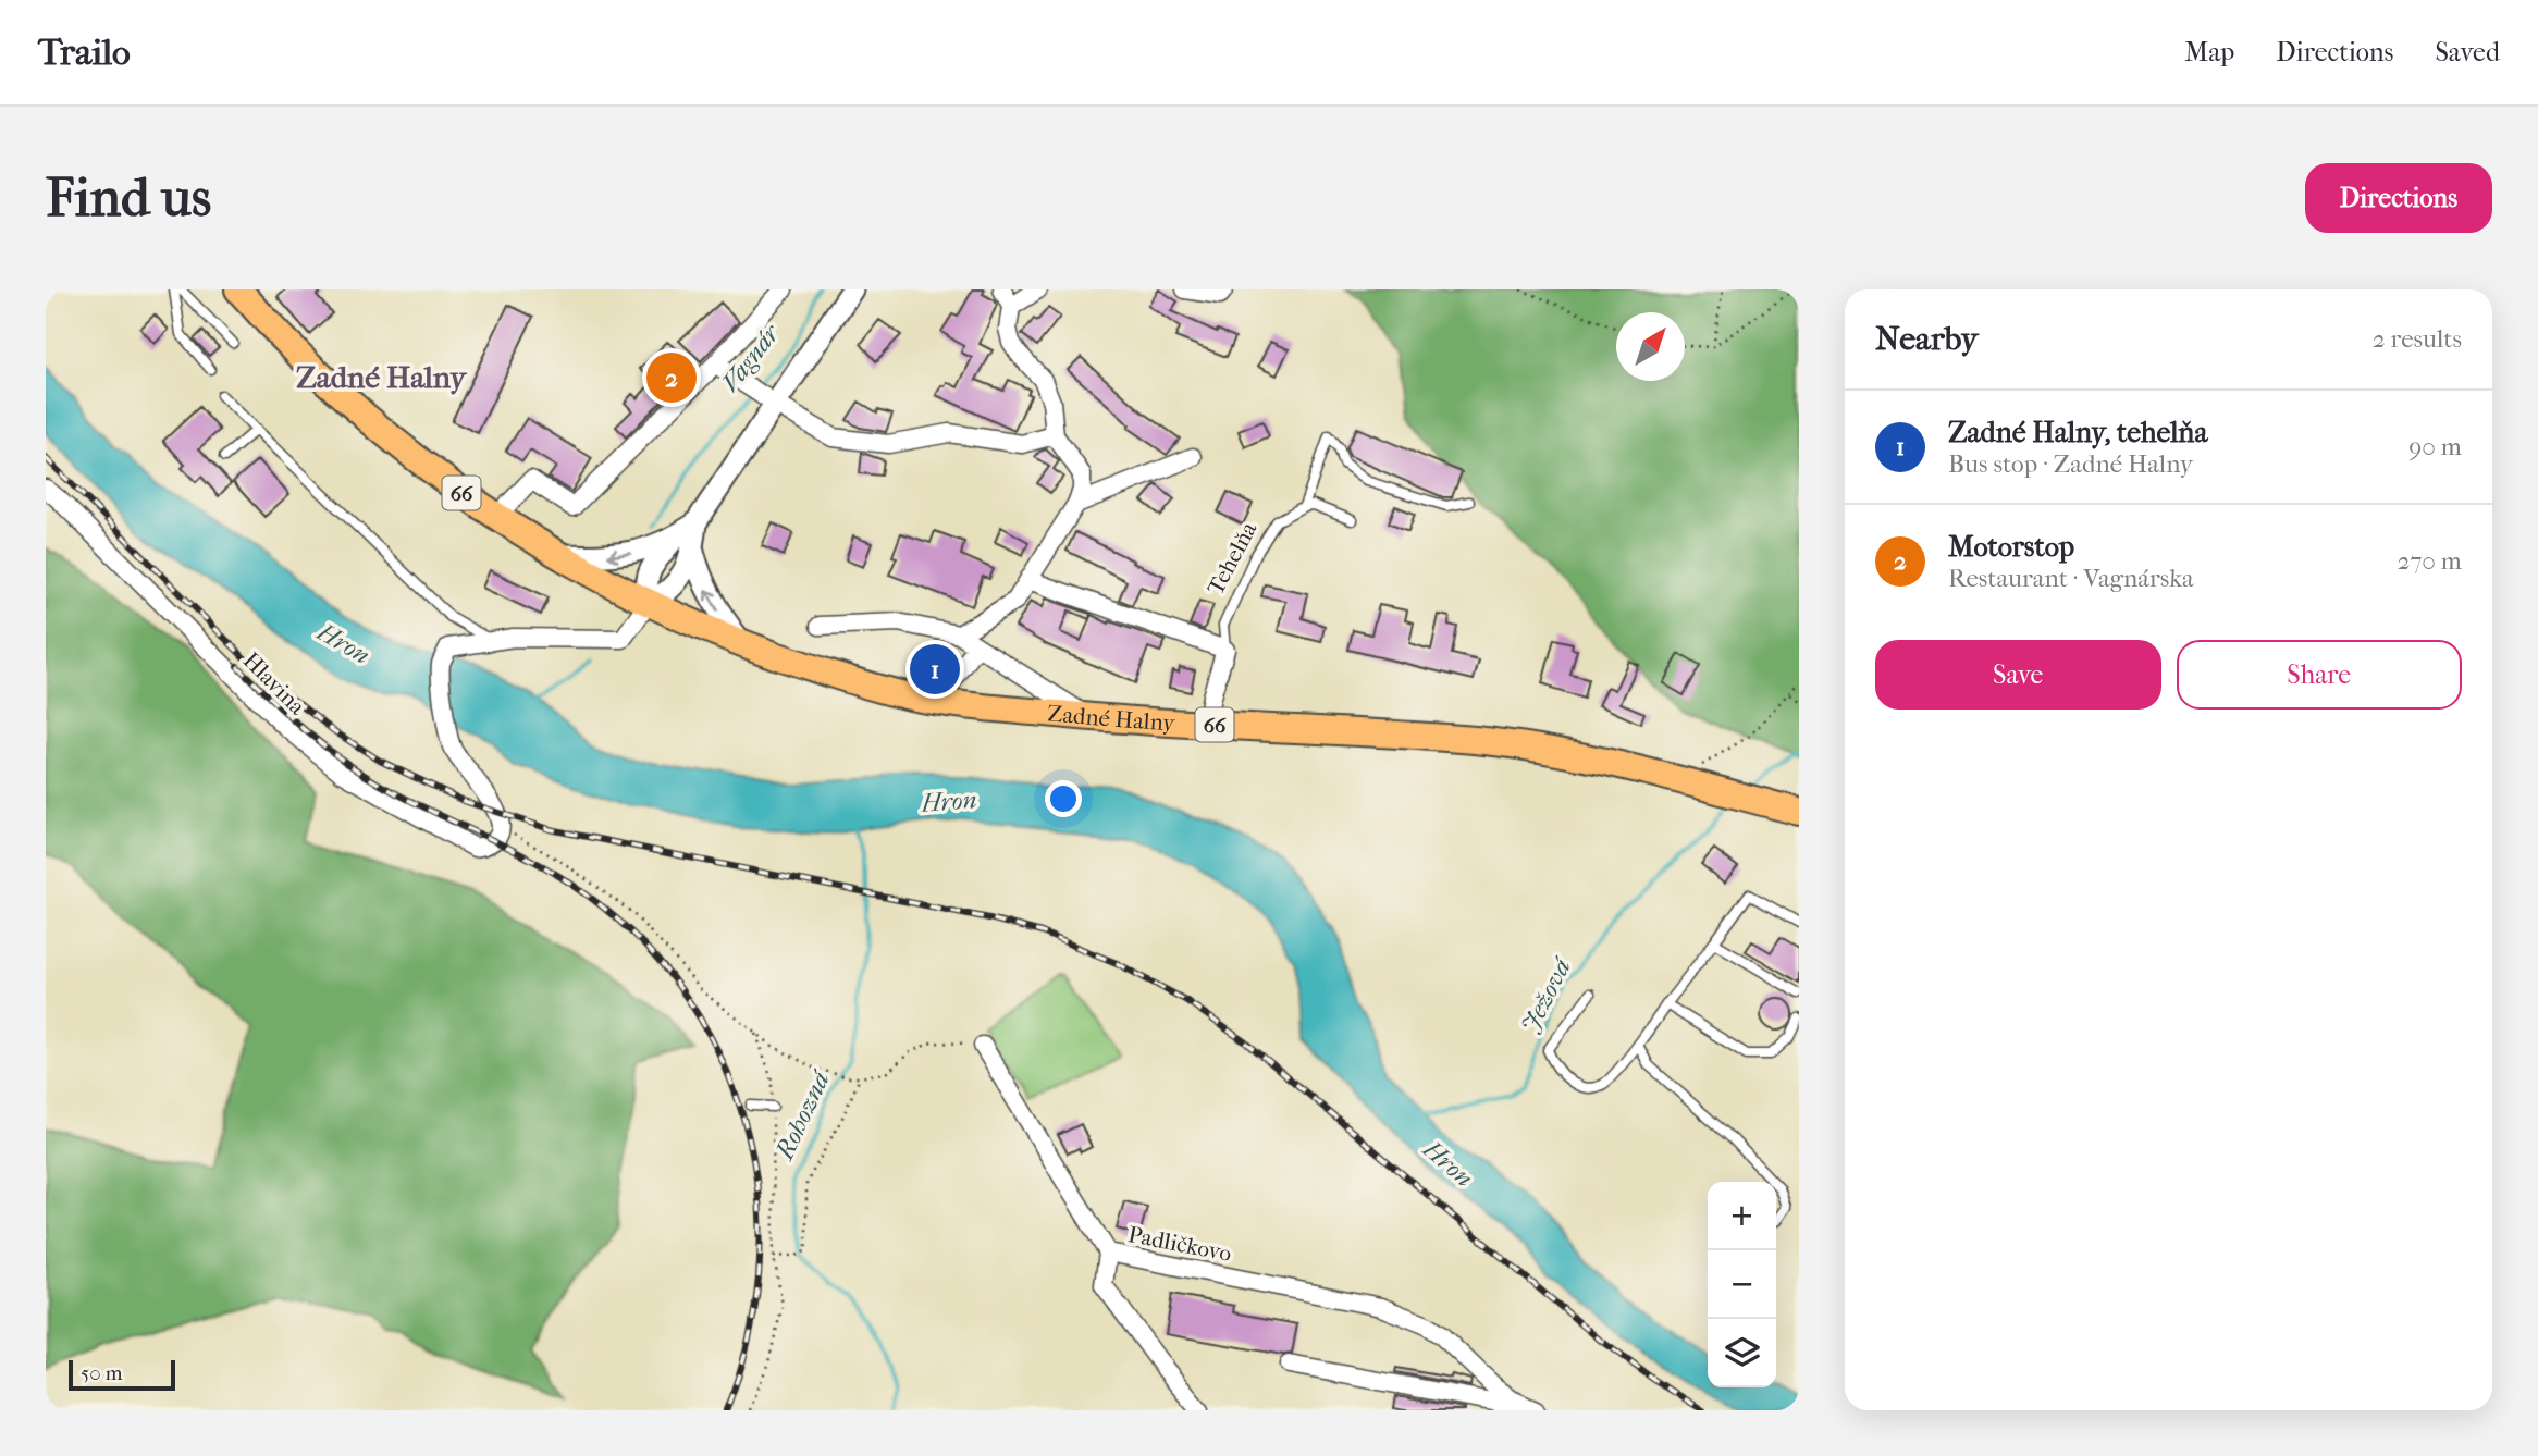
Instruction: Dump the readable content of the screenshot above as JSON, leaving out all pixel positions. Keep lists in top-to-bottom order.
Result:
{
  "streets": {
    "main road": ["66", "Zadné Halny"],
    "street": ["Tehelňa", "Hlavina", "Padličkovo"]
  },
  "crossings": [
    ["Tehelňa", "Zadné Halny"]
  ],
  "districts": ["Zadné Halny"],
  "water": [
    "Vagnár",
    "Hron",
    "Ježová",
    "Rohozná"
  ],
  "scale_bar": "50 m",
  "north": "top right",
  "page": {
    "header": "Trailo",
    "nav": ["Map", "Directions", "Saved"],
    "buttons": [
      "Directions",
      ["Save", "Share"]
    ],
    "title": "Find us",
    "heading": ["Nearby", "2 results"],
    "pins": ["2", "1"],
    "list": [
      {
        "mark": "1",
        "name": "Zadné Halny, tehelňa",
        "note": "Bus stop · Zadné Halny",
        "value": "90 m"
      },
      {
        "mark": "2",
        "name": "Motorstop",
        "note": "Restaurant · Vagnárska",
        "value": "270 m"
      }
    ],
    "map_buttons": ["+", "−"],
    "scale": "50 m"
  }
}
